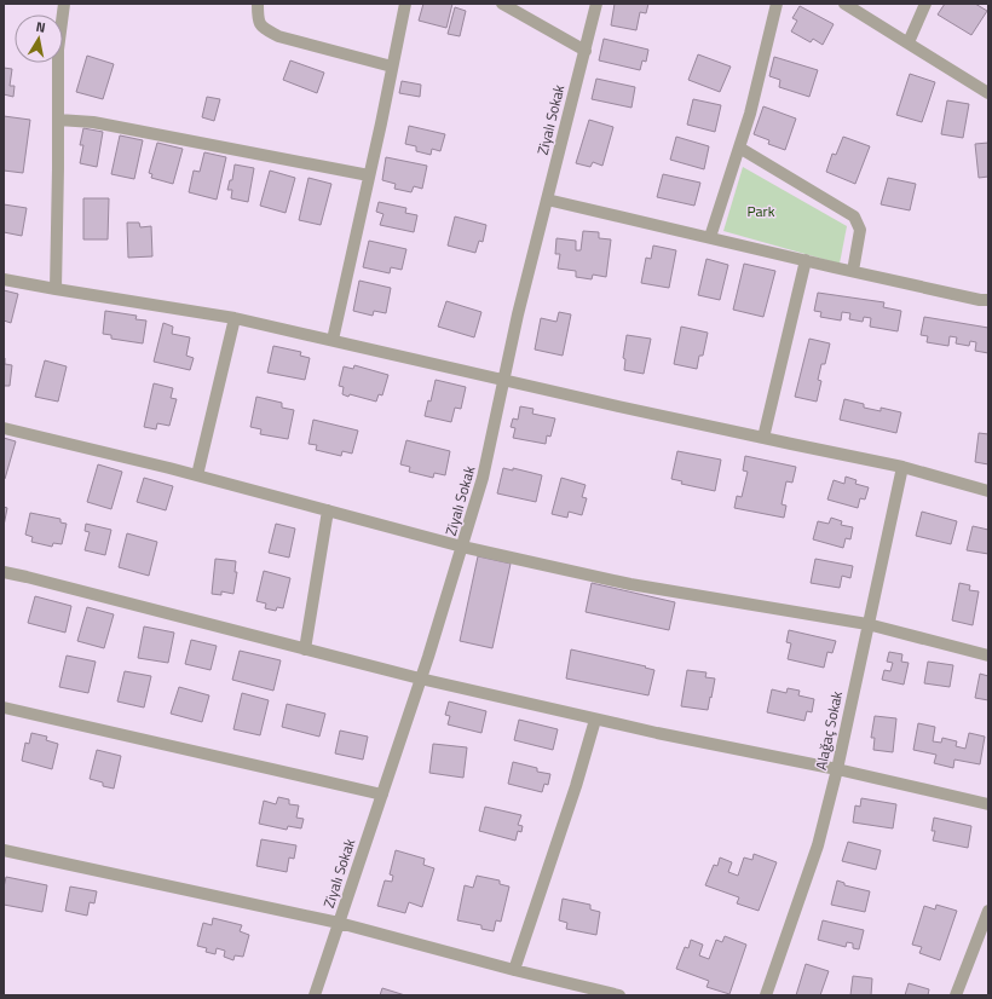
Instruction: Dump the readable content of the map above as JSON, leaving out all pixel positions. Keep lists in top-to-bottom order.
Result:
{
  "streets": {
    "street": ["Ziyalı Sokak", "Alağaç Sokak"]
  },
  "parks": ["Park"],
  "north": "top"
}
